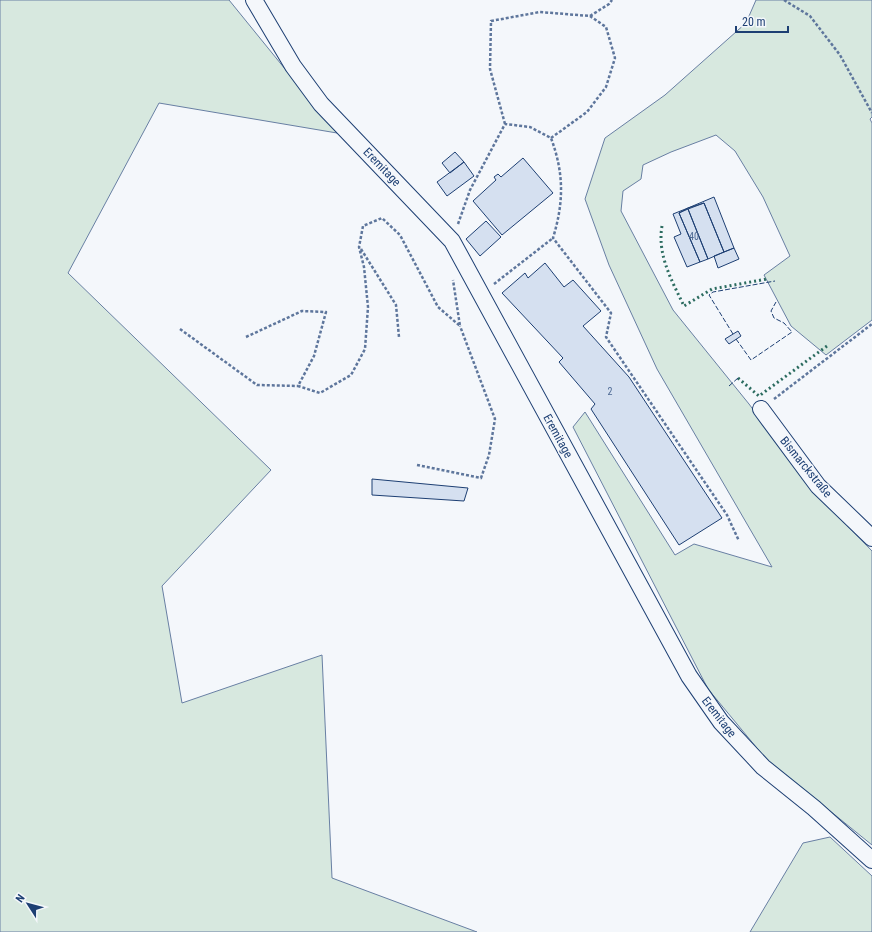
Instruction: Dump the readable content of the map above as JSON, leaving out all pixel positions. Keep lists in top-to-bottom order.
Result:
{
  "streets": {
    "street": ["Eremitage", "Bismarckstraße"]
  },
  "house_numbers": ["40", "2"],
  "scale_bar": "20 m",
  "north": "top left"
}
